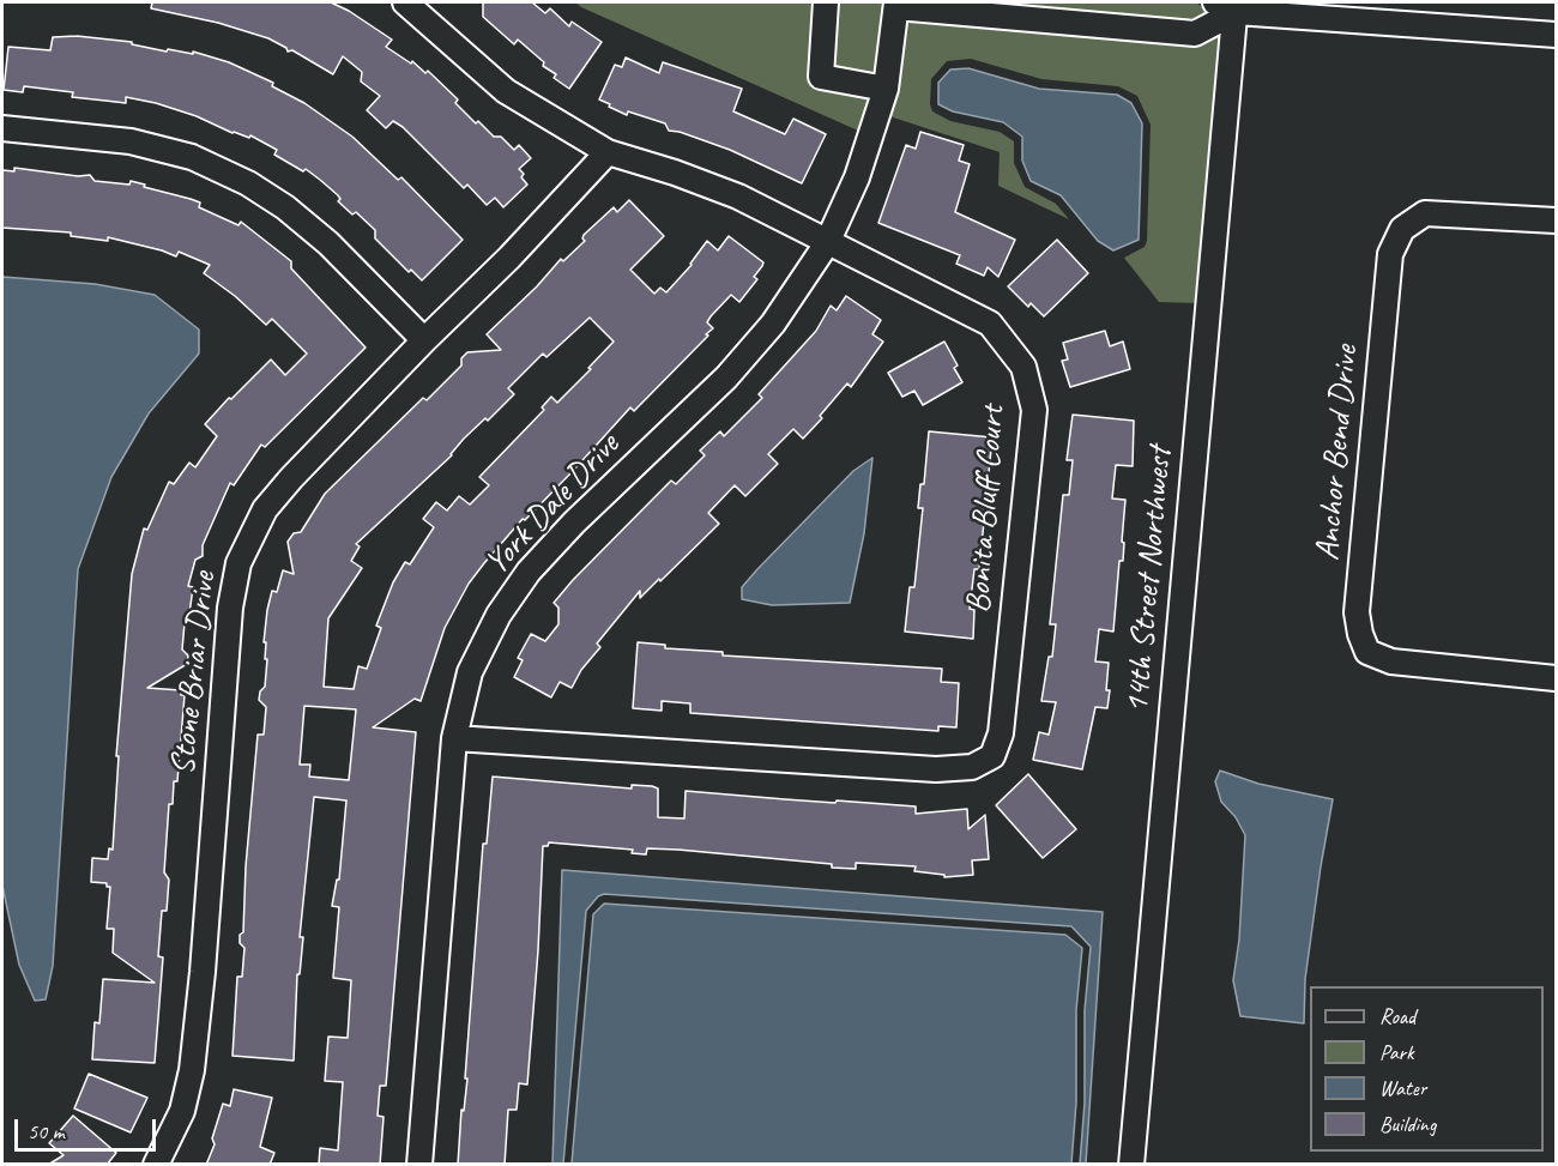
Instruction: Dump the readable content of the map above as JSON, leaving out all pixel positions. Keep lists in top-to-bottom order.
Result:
{
  "streets": {
    "street": [
      "Anchor Bend Drive",
      "York Dale Drive",
      "Bonita Bluff Court",
      "14th Street Northwest",
      "Stone Briar Drive"
    ]
  },
  "crossings": [
    ["York Dale Drive", "Bonita Bluff Court"],
    ["Bonita Bluff Court", "Stone Briar Drive"]
  ],
  "legend": [
    "Road",
    "Park",
    "Water",
    "Building"
  ],
  "scale_bar": "50 m"
}
